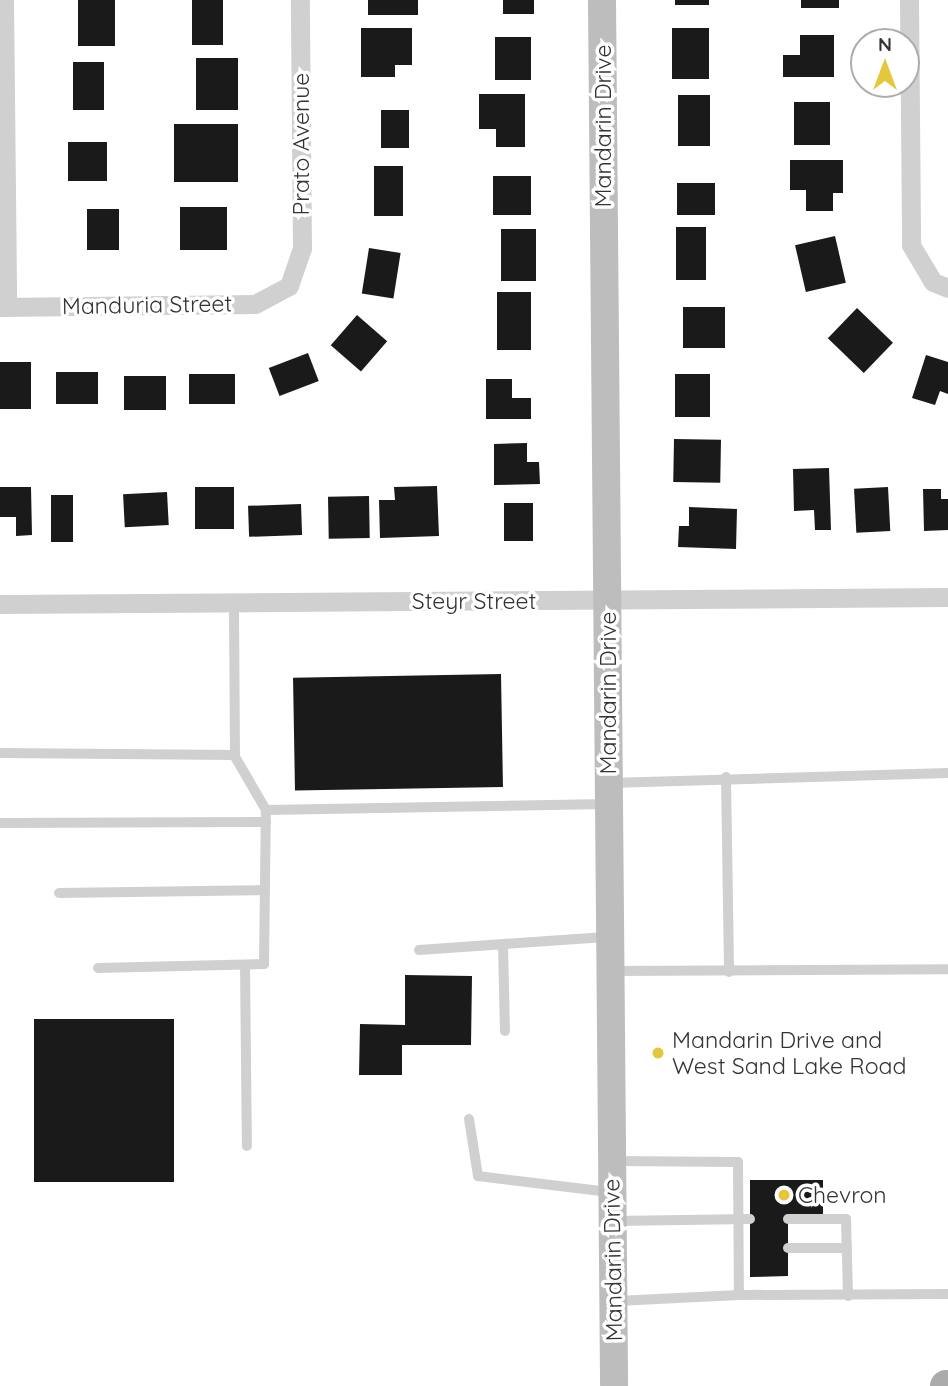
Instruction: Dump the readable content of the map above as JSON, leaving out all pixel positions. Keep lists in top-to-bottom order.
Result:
{
  "streets": {
    "street": [
      "Mandarin Drive",
      "Prato Avenue",
      "Manduria Street",
      "Steyr Street"
    ]
  },
  "crossings": [
    ["Mandarin Drive", "Steyr Street"],
    ["Prato Avenue", "Manduria Street"]
  ],
  "places": ["Mandarin Drive and West Sand Lake Road", "Chevron"],
  "north": "top"
}
